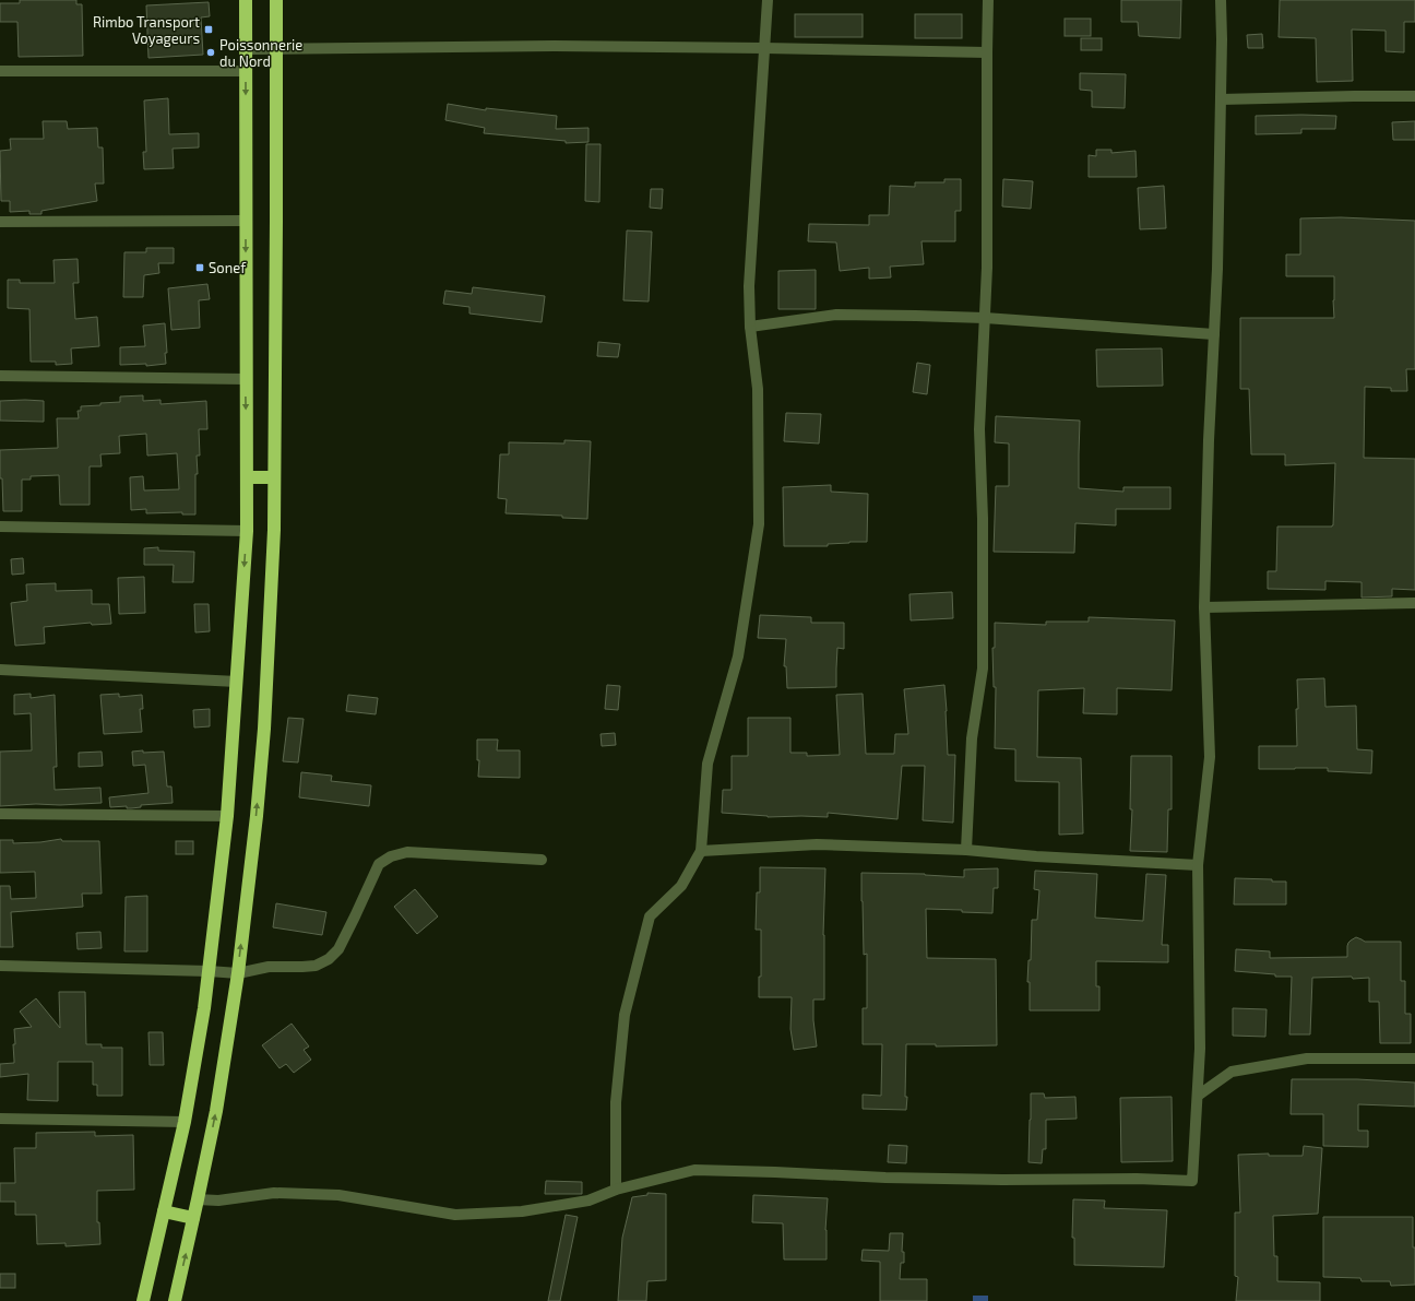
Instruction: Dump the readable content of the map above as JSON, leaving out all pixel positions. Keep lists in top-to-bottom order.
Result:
{
  "places": {
    "transit": ["Rimbo Transport Voyageurs", "Sonef"],
    "other": ["Poissonnerie du Nord"]
  }
}
